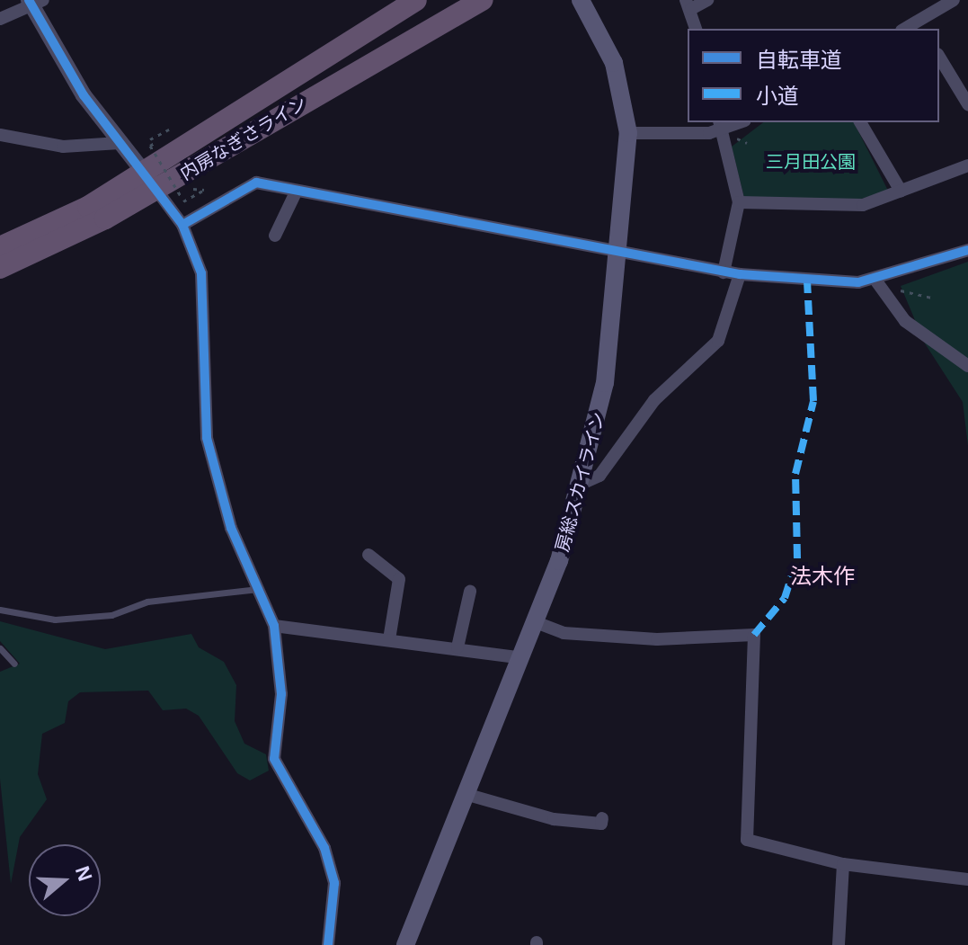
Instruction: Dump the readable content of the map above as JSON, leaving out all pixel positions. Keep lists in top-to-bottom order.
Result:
{
  "streets": {
    "highway": ["内房なぎさライン"],
    "main road": ["房総スカイライン"]
  },
  "districts": ["法木作"],
  "parks": ["三月田公園"],
  "legend": ["自転車道", "小道"],
  "north": "right"
}
